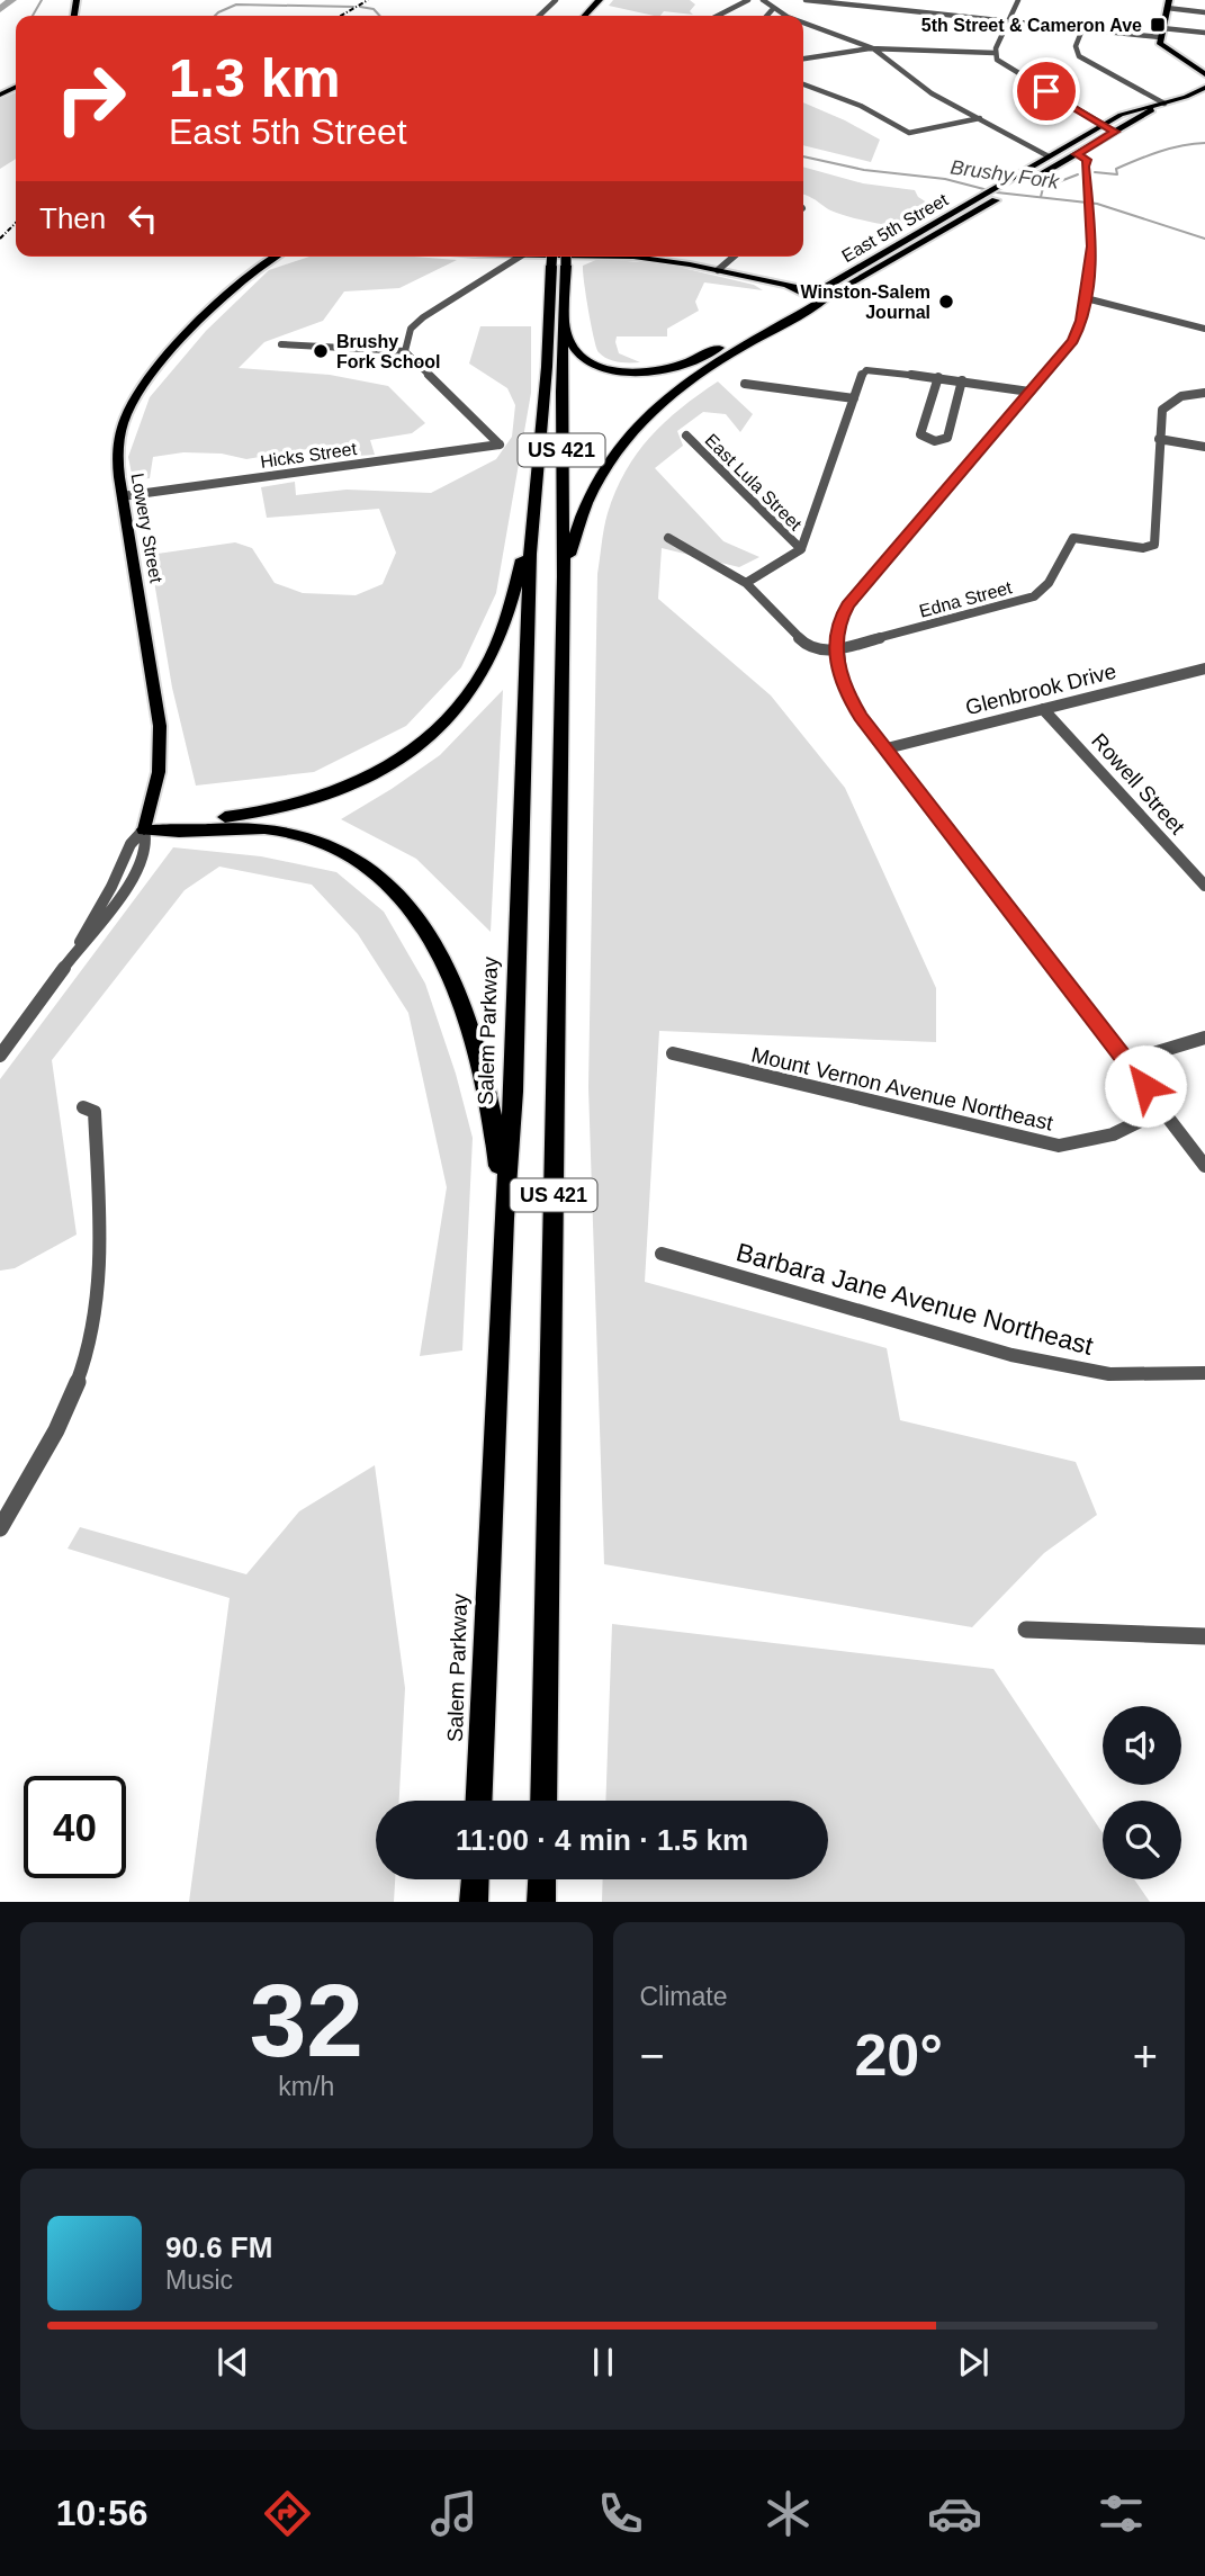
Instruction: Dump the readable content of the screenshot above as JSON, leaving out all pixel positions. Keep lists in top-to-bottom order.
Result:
{
  "streets": {
    "highway": ["US 421", "Salem Parkway"],
    "main road": ["East 5th Street", "Lowery Street"],
    "street": [
      "Hicks Street",
      "East Lula Street",
      "Edna Street",
      "Glenbrook Drive",
      "Rowell Street",
      "Mount Vernon Avenue Northeast",
      "Barbara Jane Avenue Northeast"
    ]
  },
  "crossings": [
    ["Hicks Street", "Lowery Street"],
    ["Glenbrook Drive", "Rowell Street"]
  ],
  "water": ["Brushy Fork"],
  "places": {
    "transit": ["5th Street & Cameron Ave"],
    "other": ["Winston-Salem Journal", "Brushy Fork School"]
  },
  "page": {
    "turn": ["1.3 km", "East 5th Street"],
    "then": "Then",
    "limit": "40",
    "trip": "11:00 · 4 min · 1.5 km",
    "tile": [
      ["32", "km/h"],
      "Climate"
    ],
    "heat": ["−", "20°", "+"],
    "song": ["90.6 FM", "Music"],
    "tabs": "10:56"
  }
}
